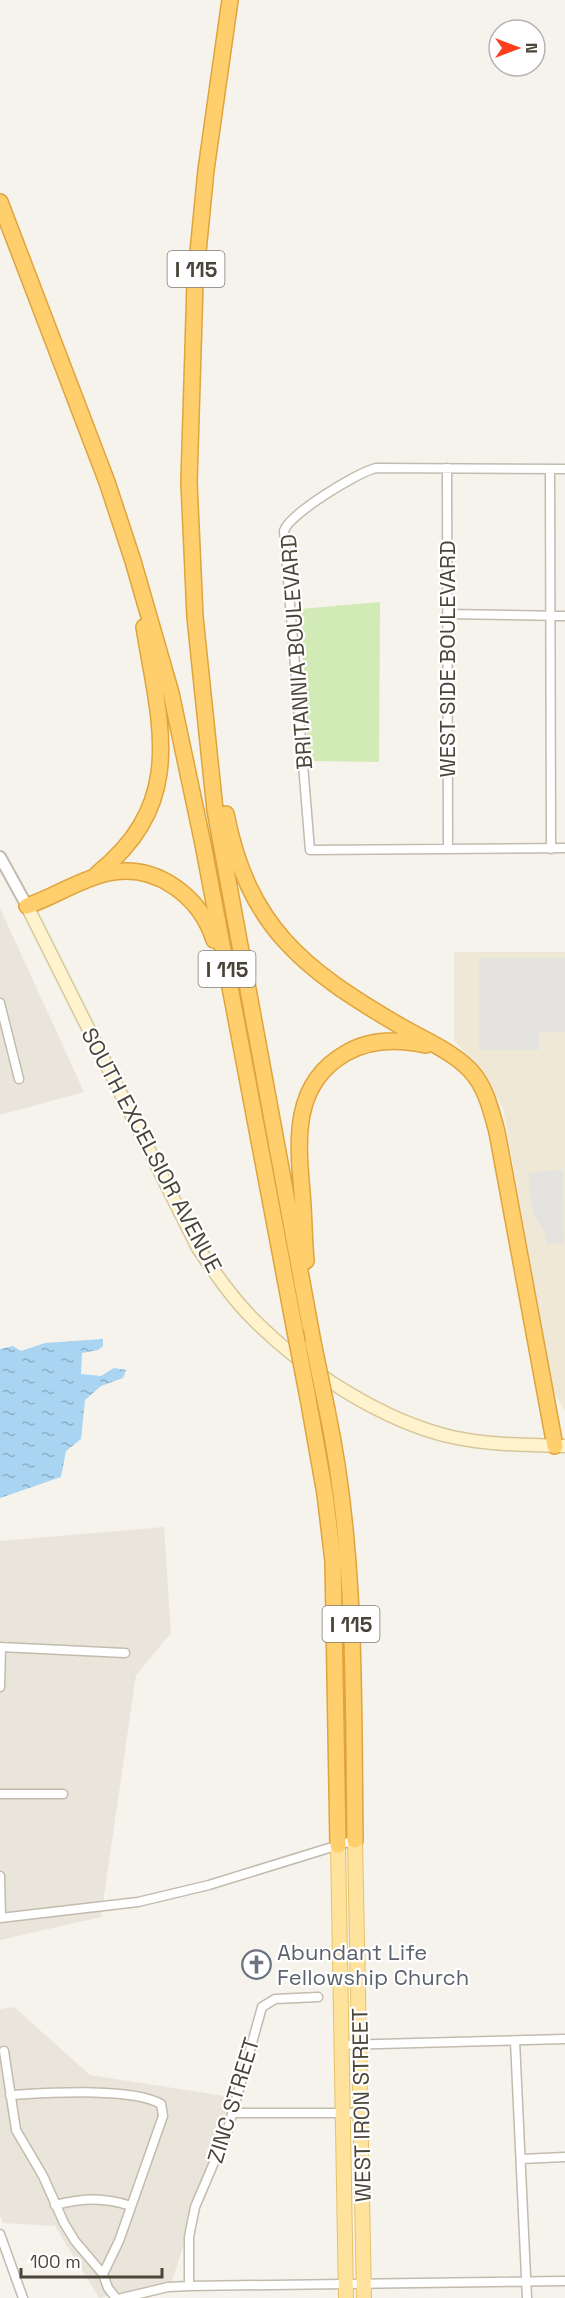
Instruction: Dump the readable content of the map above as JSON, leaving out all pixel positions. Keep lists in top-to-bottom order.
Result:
{
  "streets": {
    "highway": ["I 115"],
    "main road": ["SOUTH EXCELSIOR AVENUE", "WEST IRON STREET"],
    "street": ["BRITANNIA BOULEVARD", "WEST SIDE BOULEVARD", "ZINC STREET"]
  },
  "crossings": [
    ["I 115", "WEST IRON STREET"],
    ["BRITANNIA BOULEVARD", "WEST SIDE BOULEVARD"]
  ],
  "places": {
    "church": ["Abundant Life Fellowship Church"]
  },
  "scale_bar": "100 m",
  "north": "right"
}
